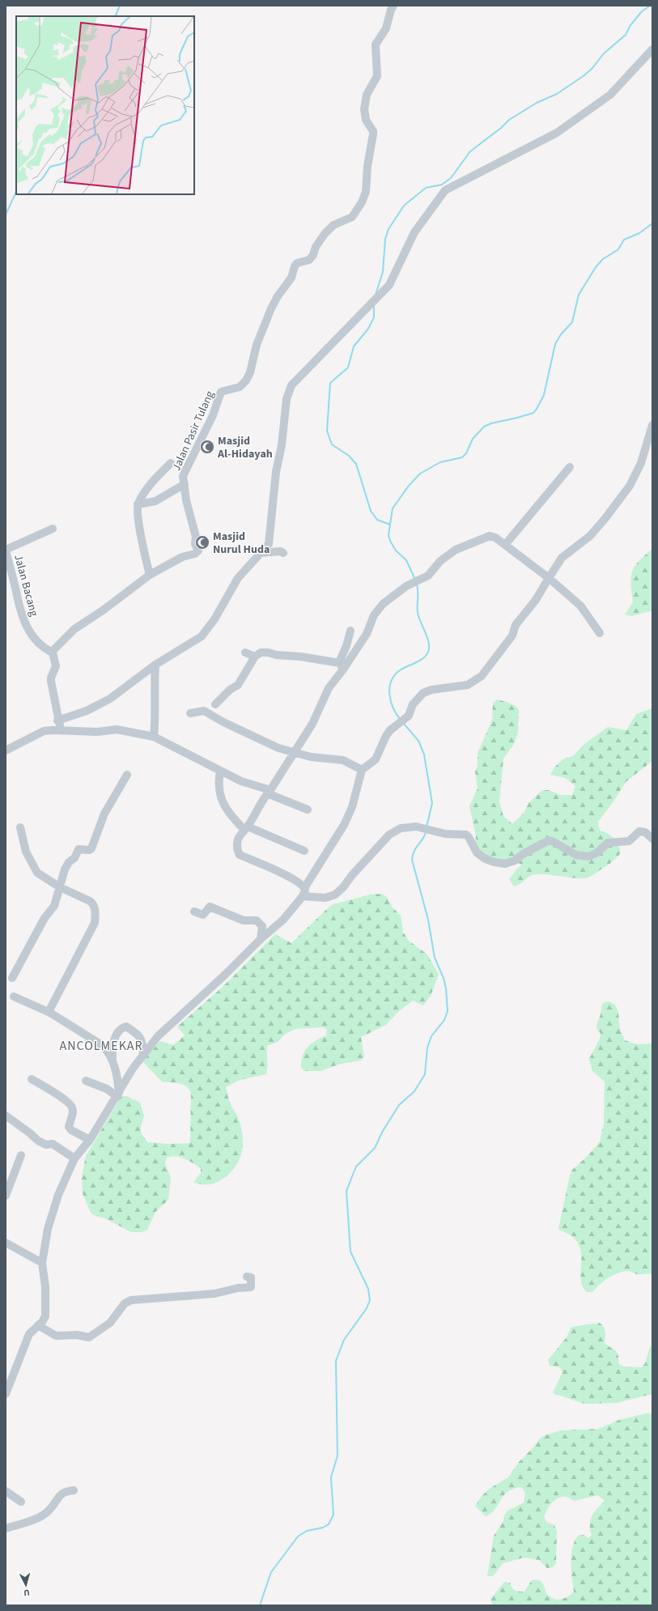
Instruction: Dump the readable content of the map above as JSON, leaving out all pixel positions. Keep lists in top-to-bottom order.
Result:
{
  "streets": {
    "street": ["Jalan Pasir Tulang", "Jalan Bacang"]
  },
  "crossings": [
    ["Jalan Pasir Tulang", "Jalan Bacang"]
  ],
  "districts": ["ANCOLMEKAR"],
  "places": {
    "mosque": ["Masjid Al-Hidayah", "Masjid Nurul Huda"]
  },
  "north": "bottom"
}
